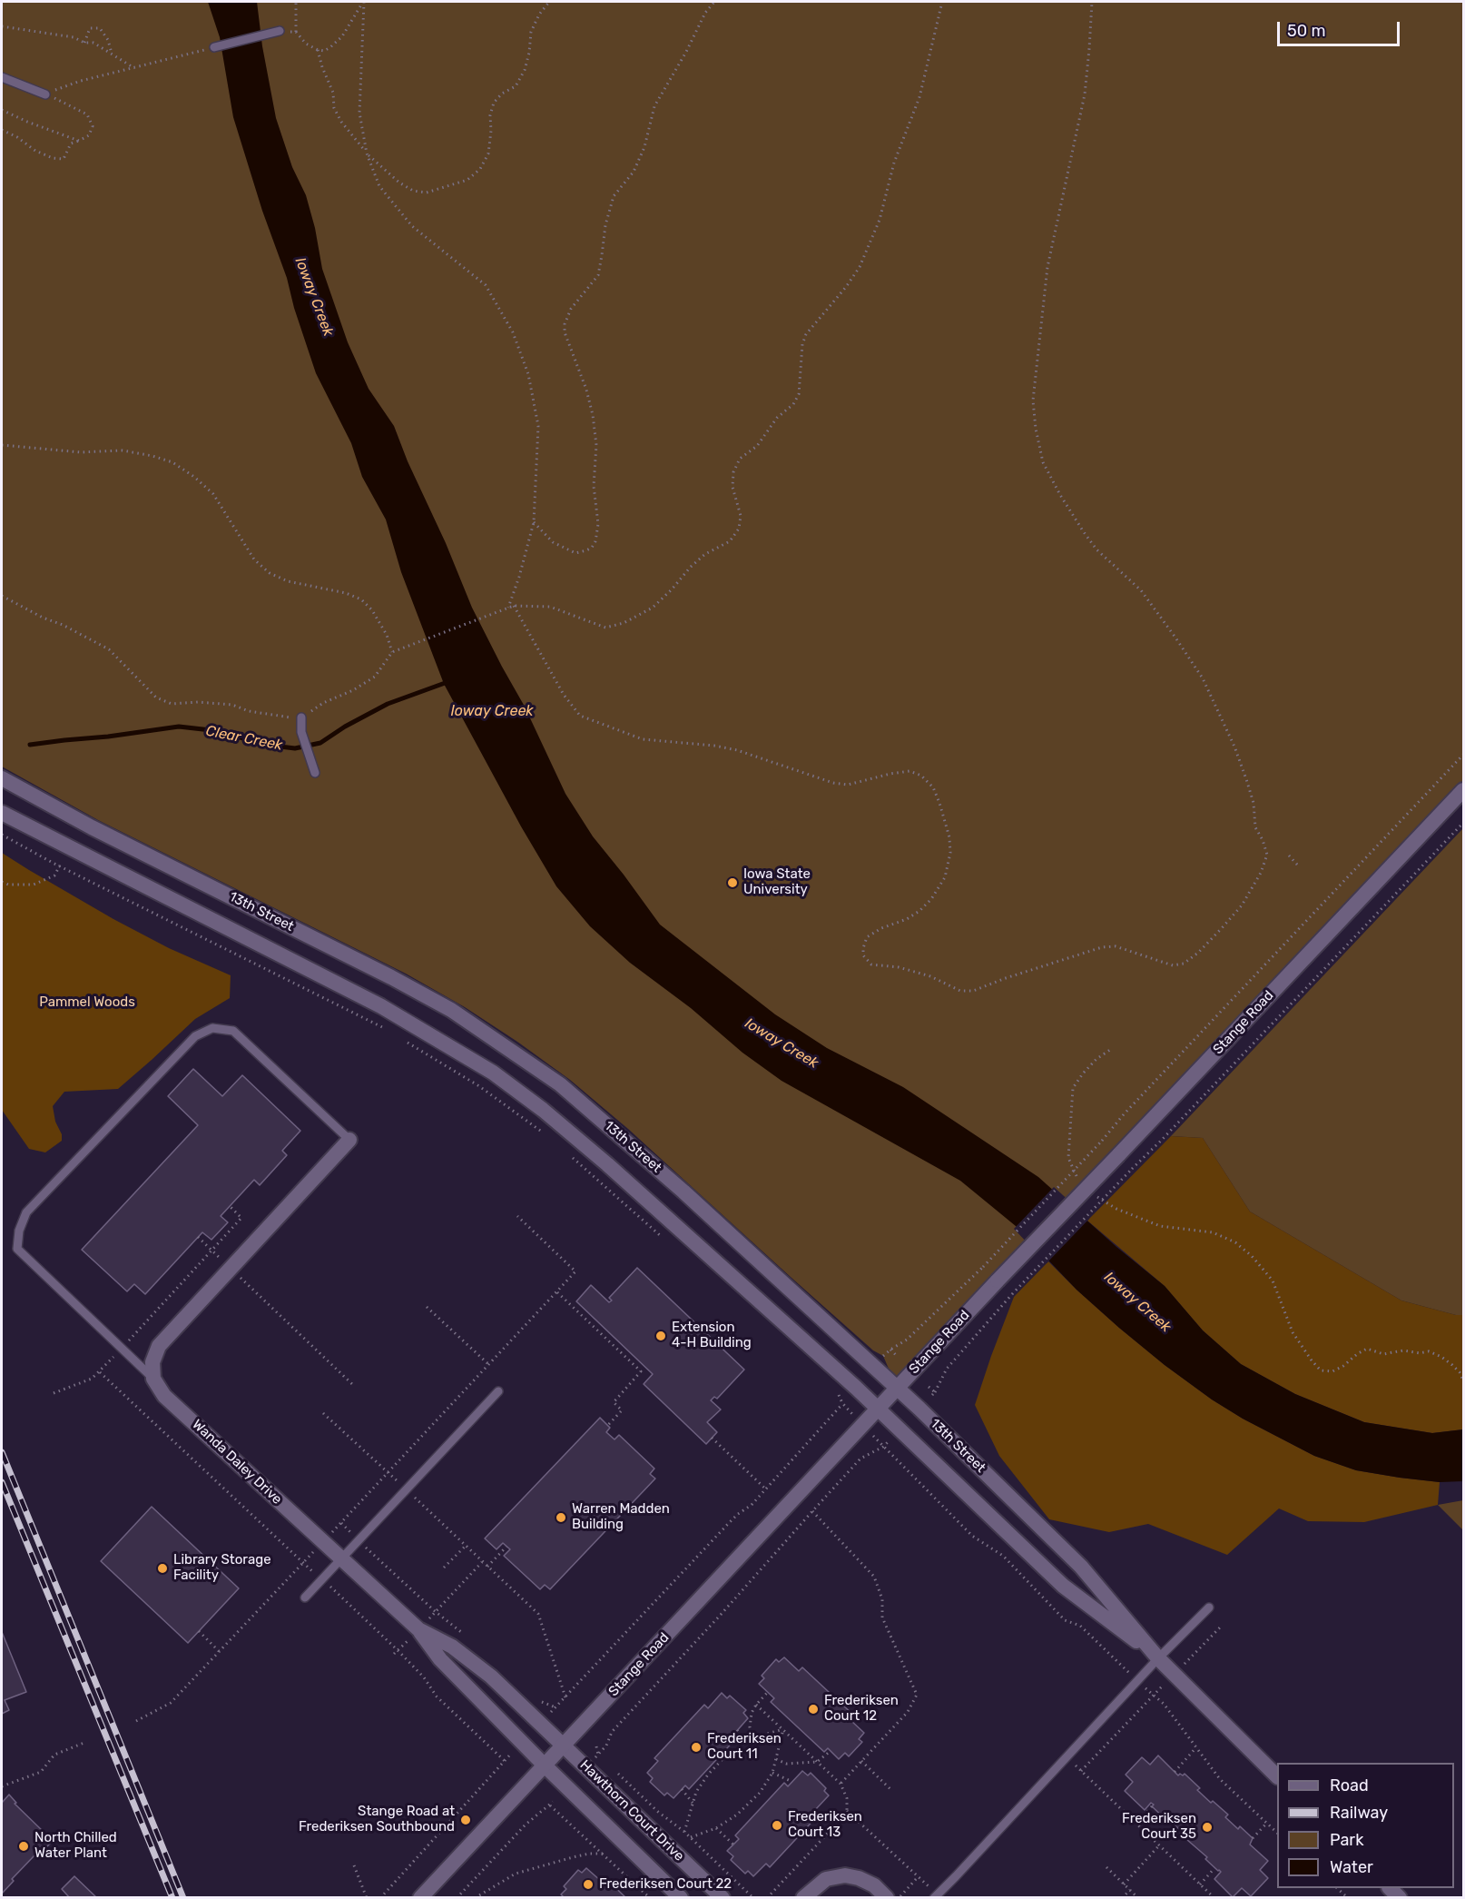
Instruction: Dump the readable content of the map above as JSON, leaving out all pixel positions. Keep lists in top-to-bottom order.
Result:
{
  "streets": {
    "main road": [
      "13th Street",
      "Stange Road",
      "Wanda Daley Drive",
      "Hawthorn Court Drive"
    ]
  },
  "crossings": [
    ["13th Street", "Stange Road"],
    ["Stange Road", "Wanda Daley Drive"],
    ["Stange Road", "Hawthorn Court Drive"],
    ["Wanda Daley Drive", "Hawthorn Court Drive"]
  ],
  "water": ["Ioway Creek", "Clear Creek"],
  "parks": ["Pammel Woods"],
  "places": [
    "Iowa State University",
    "Extension 4-H Building",
    "Warren Madden Building",
    "Library Storage Facility",
    "Frederiksen Court 12",
    "Frederiksen Court 11",
    "Stange Road at Frederiksen Southbound",
    "Frederiksen Court 13",
    "Frederiksen Court 35",
    "North Chilled Water Plant",
    "Frederiksen Court 22"
  ],
  "legend": [
    "Road",
    "Railway",
    "Park",
    "Water"
  ],
  "scale_bar": "50 m"
}
